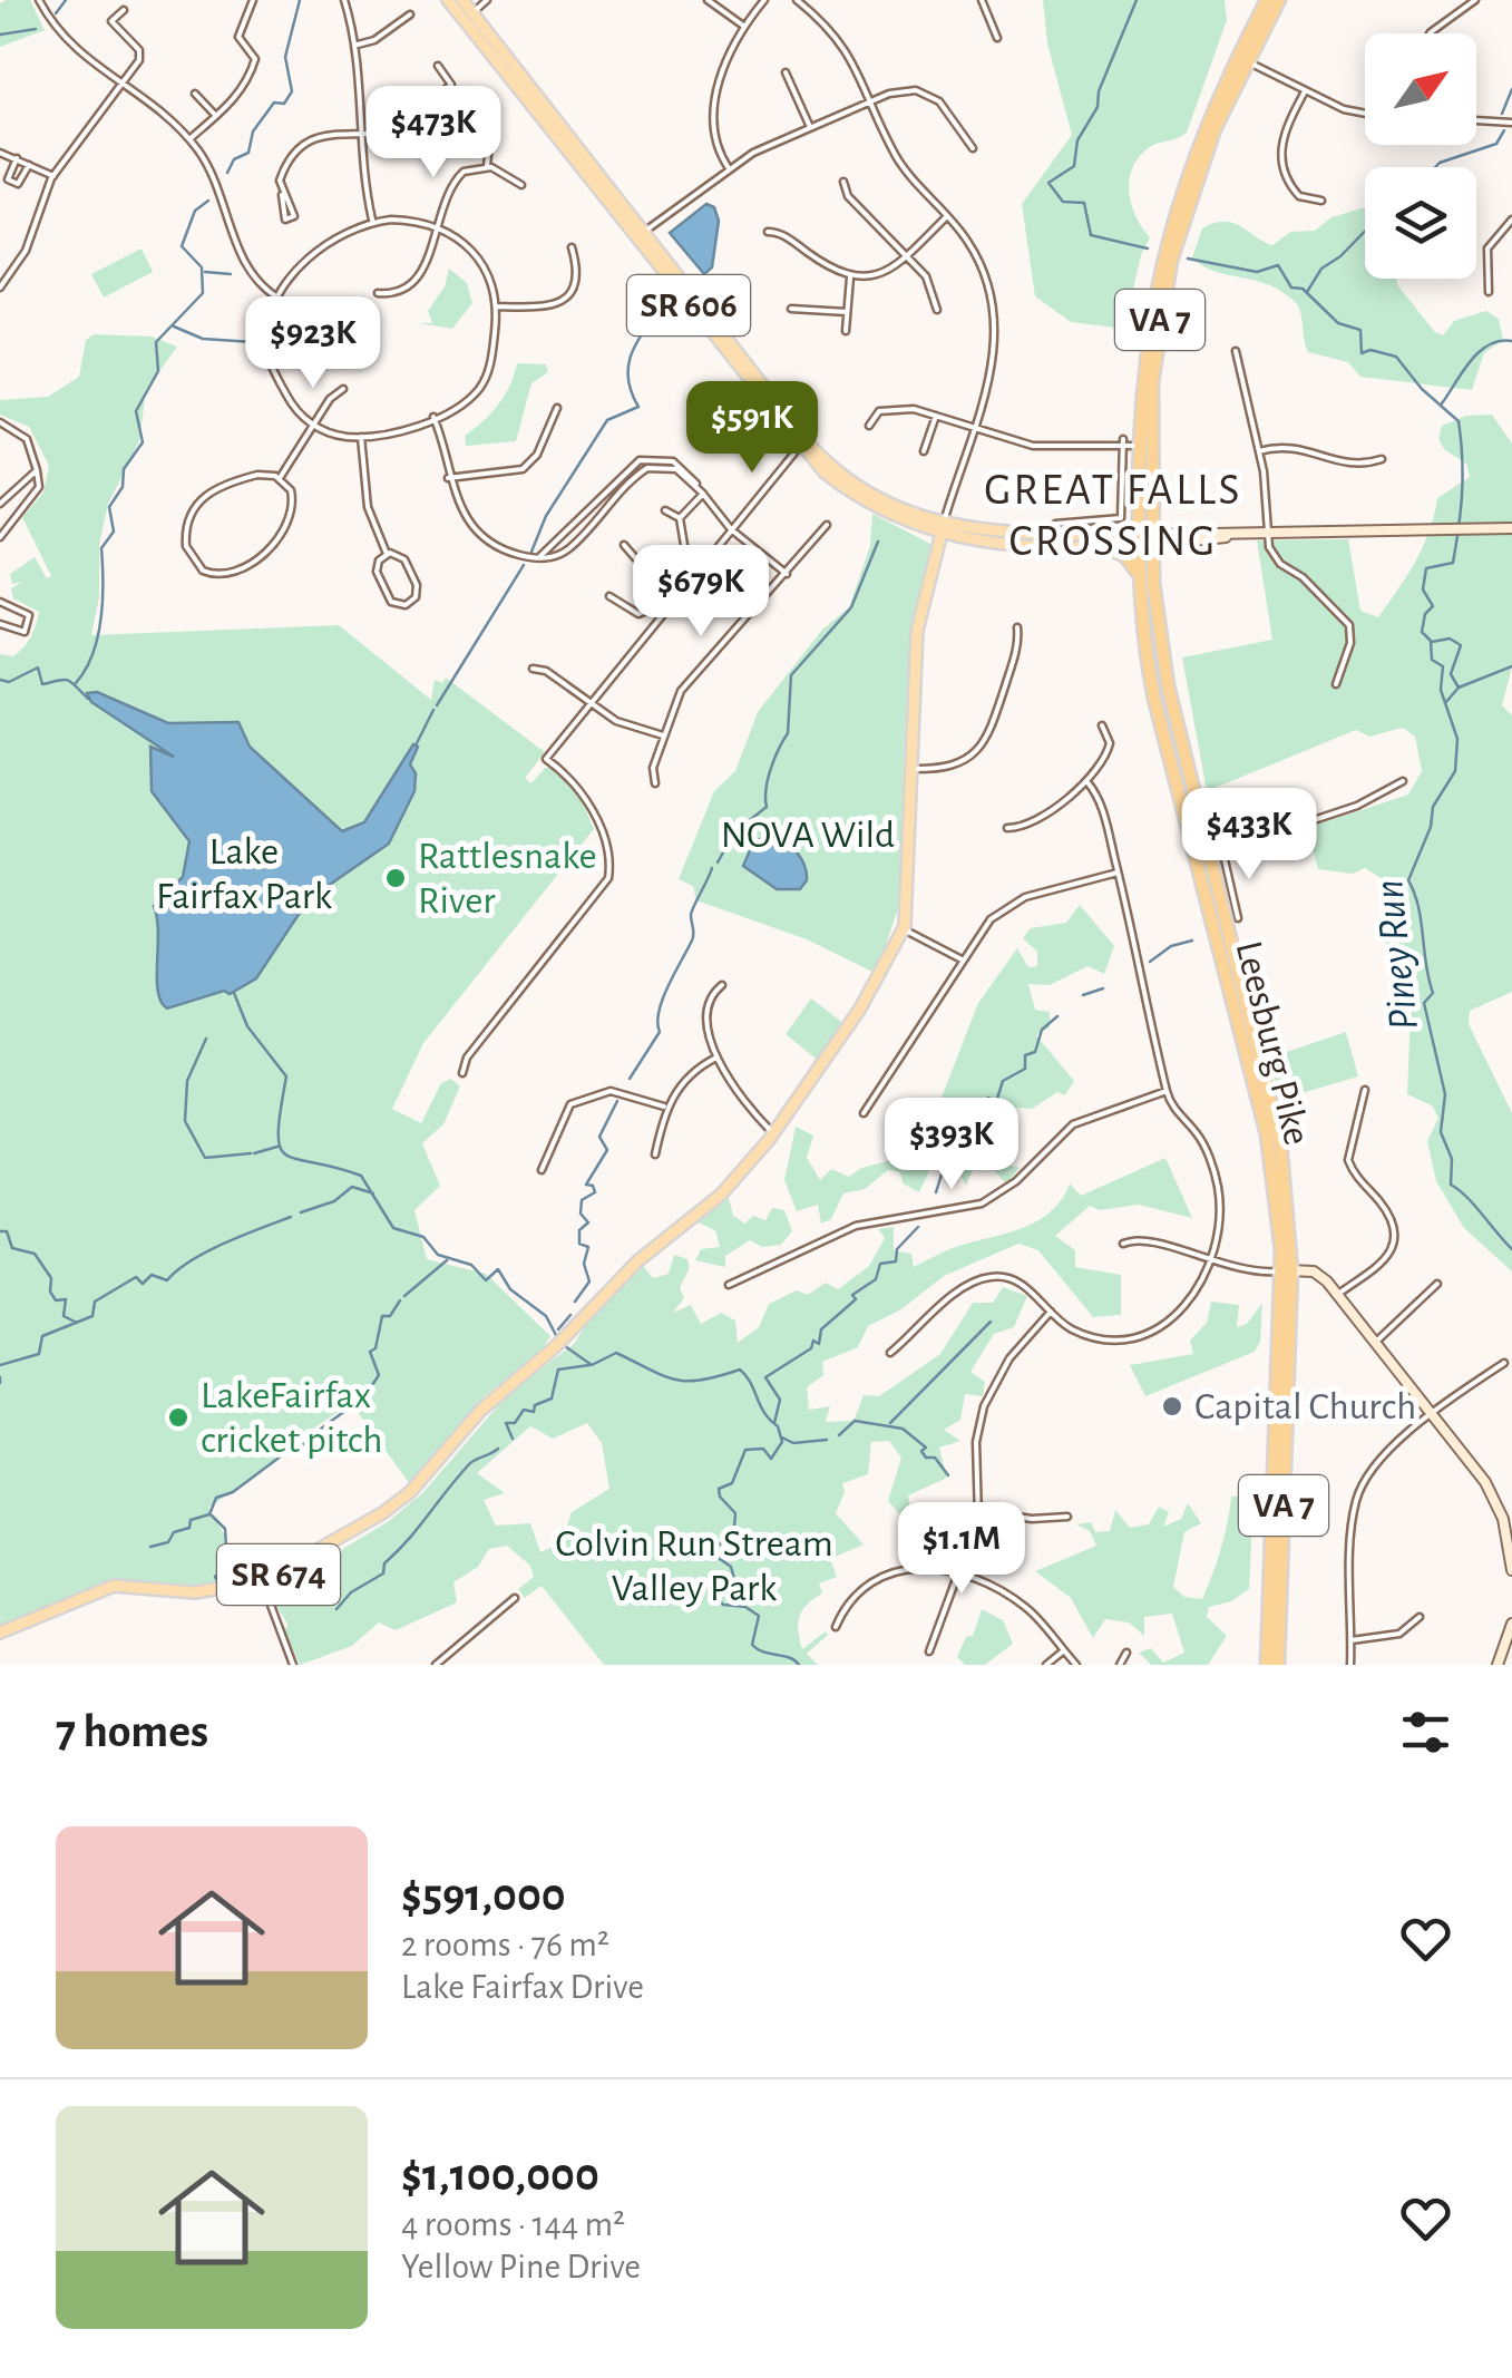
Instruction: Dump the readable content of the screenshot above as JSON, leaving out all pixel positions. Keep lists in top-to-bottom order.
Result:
{
  "streets": {
    "highway": ["VA 7", "Leesburg Pike"],
    "main road": ["SR 606", "SR 674"]
  },
  "crossings": [
    ["SR 606", "Leesburg Pike"],
    ["SR 606", "SR 674"]
  ],
  "districts": ["GREAT FALLS CROSSING"],
  "water": ["Piney Run"],
  "parks": ["NOVA Wild", "Lake Fairfax Park", "Colvin Run Stream Valley Park"],
  "places": ["Rattlesnake River", "Capital Church", "LakeFairfax cricket pitch"],
  "north": "top right",
  "page": {
    "price": [
      "$473K",
      "$923K",
      "$591K",
      "$679K",
      "$433K",
      "$393K",
      "$1.1M"
    ],
    "heading": "7 homes",
    "list": [
      {
        "name": "$591,000",
        "note": "2 rooms · 76 m² · Lake Fairfax Drive"
      },
      {
        "name": "$1,100,000",
        "note": "4 rooms · 144 m² · Yellow Pine Drive"
      }
    ]
  }
}
